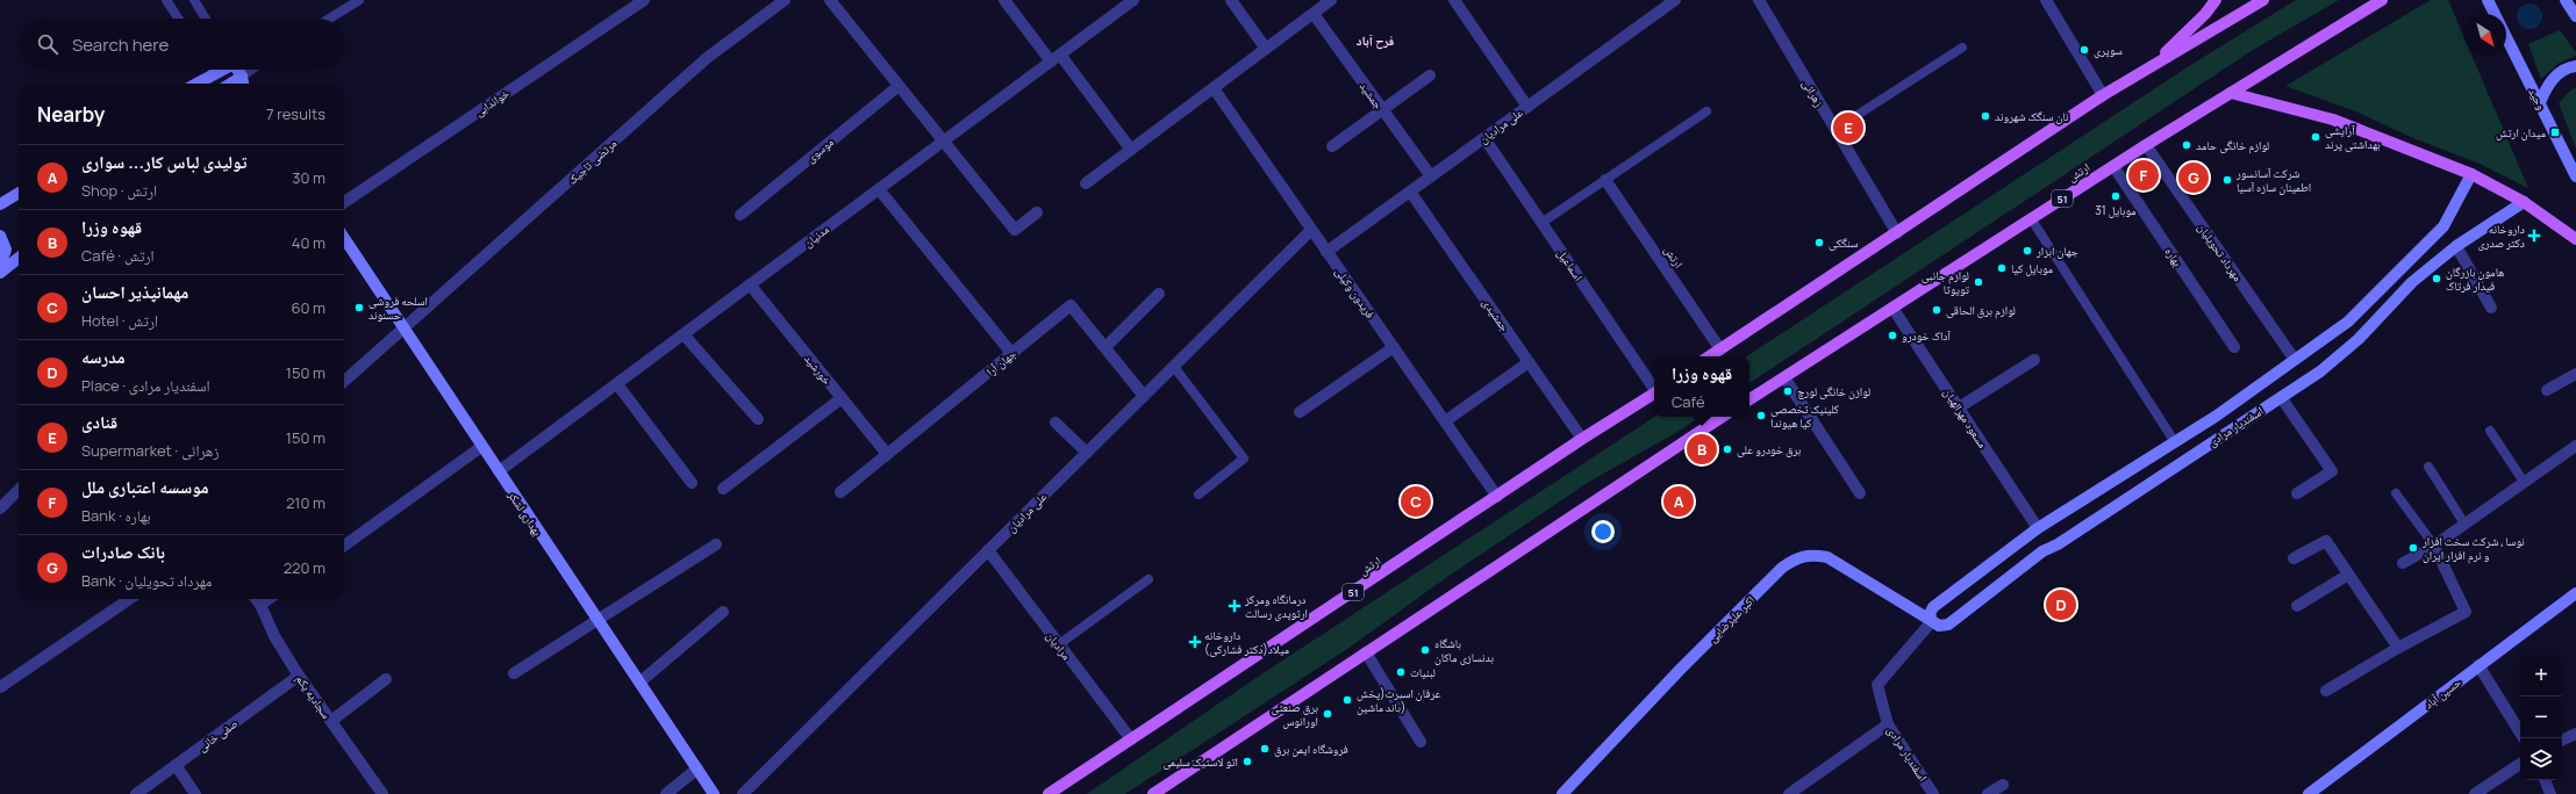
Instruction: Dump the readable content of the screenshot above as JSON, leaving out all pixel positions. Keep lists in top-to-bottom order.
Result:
{
  "streets": {
    "main road": ["ارتش", "51"],
    "street": [
      "زهرائی",
      "جمشید",
      "وحید",
      "خواندابی",
      "علی مرادیان",
      "موسوی",
      "مرتضی تاجیک",
      "مدنیان",
      "مهرداد تحویلیان",
      "بهاره",
      "اسماعیل",
      "فریدون وکیلی",
      "جمشیدی",
      "جهان آرا",
      "خورشید",
      "مسعود مهرالهیان",
      "اسفندیار مرادی",
      "بهداری لشکر",
      "اکبر علیرضایی",
      "مرادیان",
      "حسین آباد",
      "سجادیه یکم",
      "صفی خانی"
    ]
  },
  "crossings": [
    ["جمشید", "علی مرادیان"],
    ["علی مرادیان", "اسماعیل"],
    ["علی مرادیان", "فریدون وکیلی"],
    ["علی مرادیان", "جمشیدی"],
    ["علی مرادیان", "جهان آرا"],
    ["علی مرادیان", "مرادیان"],
    ["مرتضی تاجیک", "بهداری لشکر"],
    ["ارتش", "مهرداد تحویلیان"],
    ["ارتش", "بهاره"],
    ["ارتش", "فریدون وکیلی"],
    ["ارتش", "جمشیدی"],
    ["ارتش", "مسعود مهرالهیان"],
    ["ارتش", "مرادیان"],
    ["مدنیان", "خورشید"],
    ["مدنیان", "بهداری لشکر"],
    ["مهرداد تحویلیان", "اسفندیار مرادی"],
    ["جهان آرا", "خورشید"],
    ["مسعود مهرالهیان", "اسفندیار مرادی"],
    ["اسفندیار مرادی", "اکبر علیرضایی"],
    ["سجادیه یکم", "صفی خانی"]
  ],
  "districts": ["فرح آباد"],
  "places": {
    "other": [
      "سوپری",
      "نان سنگک شهروند",
      "آرایشی بهداشتی پرند",
      "لوازم خانگی حامد",
      "شرکت آسانسور اطمینان سازه آسیا",
      "موبایل 31",
      "سنگکی",
      "جهان ابزار",
      "موبایل کیا",
      "هامون بازرگان فیدار فرتاک",
      "لوازم جانبی تویوتا",
      "اسلحه فروشی حسنوند",
      "لوازم برق الحاقی",
      "آداک خودرو",
      "لوازن خانگی لورچ",
      "کلینیک تخصصی کیا هیوندا",
      "برق خودرو علی",
      "نوسا ، شرکت سخت افزار و نرم افزار ایران",
      "باشگاه بدنسازی ماکان",
      "لبنیات",
      "عرفان اسپرت(پخش باند ماشین)",
      "برق صنعتی اورانوس",
      "فروشگاه ایمن برق",
      "اتو لاستیک سلیمی"
    ],
    "transit": ["میدان ارتش"],
    "health": ["داروخانه دکتر صدری", "درمانگاه ومرکز ارتوپدی رسالت", "داروخانه میلاد(دکتر فشارکی)"]
  },
  "north": "bottom right",
  "page": {
    "search": "Search here",
    "heading": ["Nearby", "7 results"],
    "pins": [
      "E",
      "F",
      "G",
      "B",
      "A",
      "C",
      "D"
    ],
    "list": [
      {
        "mark": "A",
        "name": "تولیدی لباس کار... سواری",
        "note": "Shop · ارتش",
        "value": "30 m"
      },
      {
        "mark": "B",
        "name": "قهوه وزرا",
        "note": "Café · ارتش",
        "value": "40 m"
      },
      {
        "mark": "C",
        "name": "مهمانپذیر احسان",
        "note": "Hotel · ارتش",
        "value": "60 m"
      },
      {
        "mark": "D",
        "name": "مدرسه",
        "note": "Place · اسفندیار مرادی",
        "value": "150 m"
      },
      {
        "mark": "E",
        "name": "قنادی",
        "note": "Supermarket · زهرائی",
        "value": "150 m"
      },
      {
        "mark": "F",
        "name": "موسسه اعتباری ملل",
        "note": "Bank · بهاره",
        "value": "210 m"
      },
      {
        "mark": "G",
        "name": "بانک صادرات",
        "note": "Bank · مهرداد تحویلیان",
        "value": "220 m"
      }
    ],
    "popup": ["قهوه وزرا", "Café"],
    "map_buttons": ["+", "−"]
  }
}
